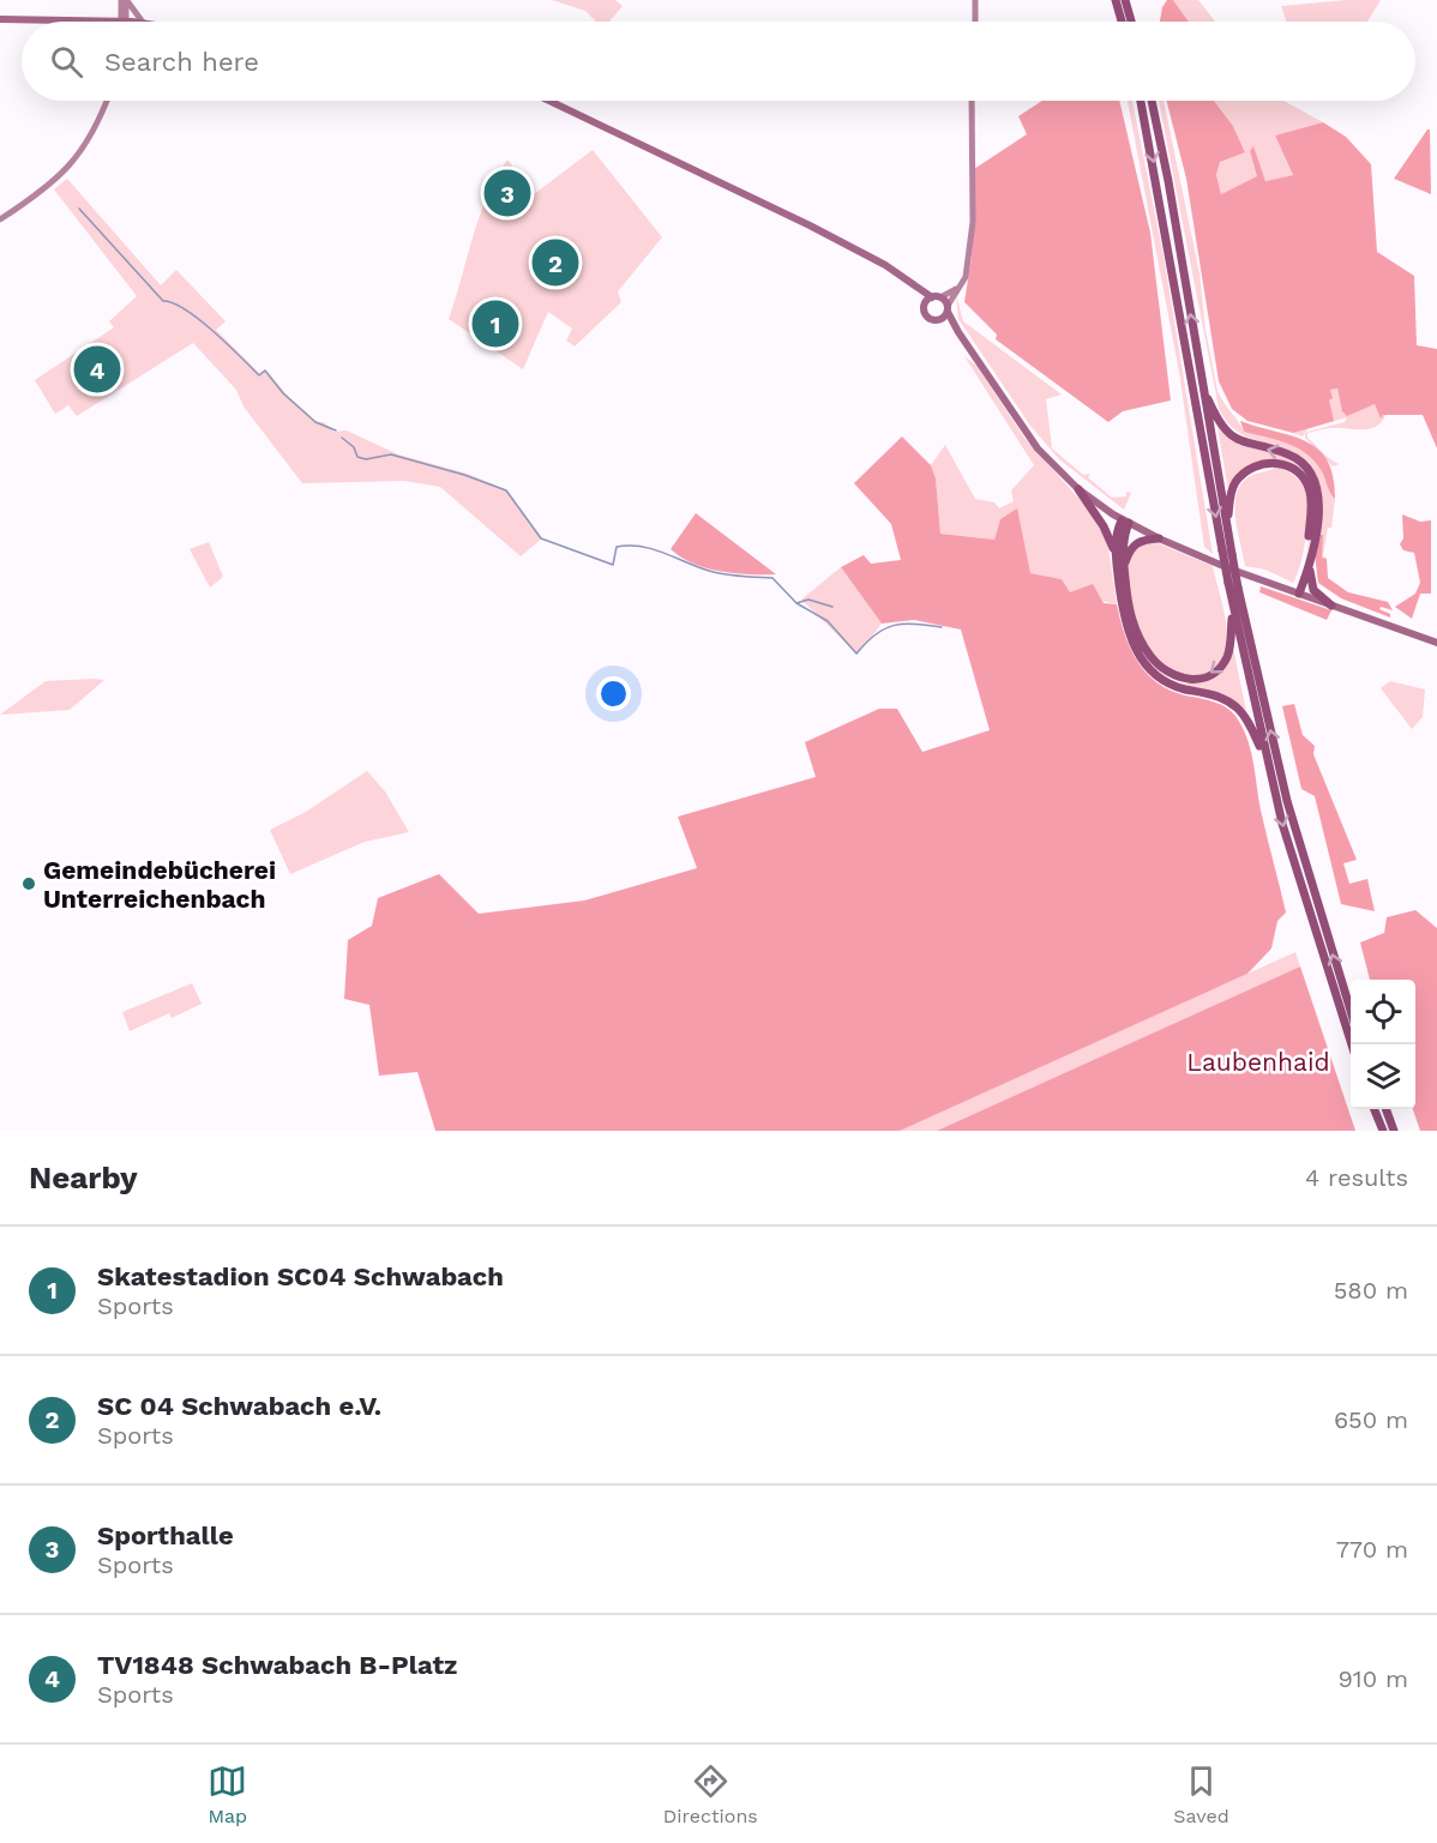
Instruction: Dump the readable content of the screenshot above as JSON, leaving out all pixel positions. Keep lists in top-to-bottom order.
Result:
{
  "parks": ["Laubenhaid"],
  "places": ["Gemeindebücherei Unterreichenbach"],
  "page": {
    "search": "Search here",
    "pins": [
      "3",
      "2",
      "1",
      "4"
    ],
    "heading": ["Nearby", "4 results"],
    "list": [
      {
        "mark": "1",
        "name": "Skatestadion SC04 Schwabach",
        "note": "Sports",
        "value": "580 m"
      },
      {
        "mark": "2",
        "name": "SC 04 Schwabach e.V.",
        "note": "Sports",
        "value": "650 m"
      },
      {
        "mark": "3",
        "name": "Sporthalle",
        "note": "Sports",
        "value": "770 m"
      },
      {
        "mark": "4",
        "name": "TV1848 Schwabach B-Platz",
        "note": "Sports",
        "value": "910 m"
      }
    ],
    "nav": ["Map", "Directions", "Saved"]
  }
}
